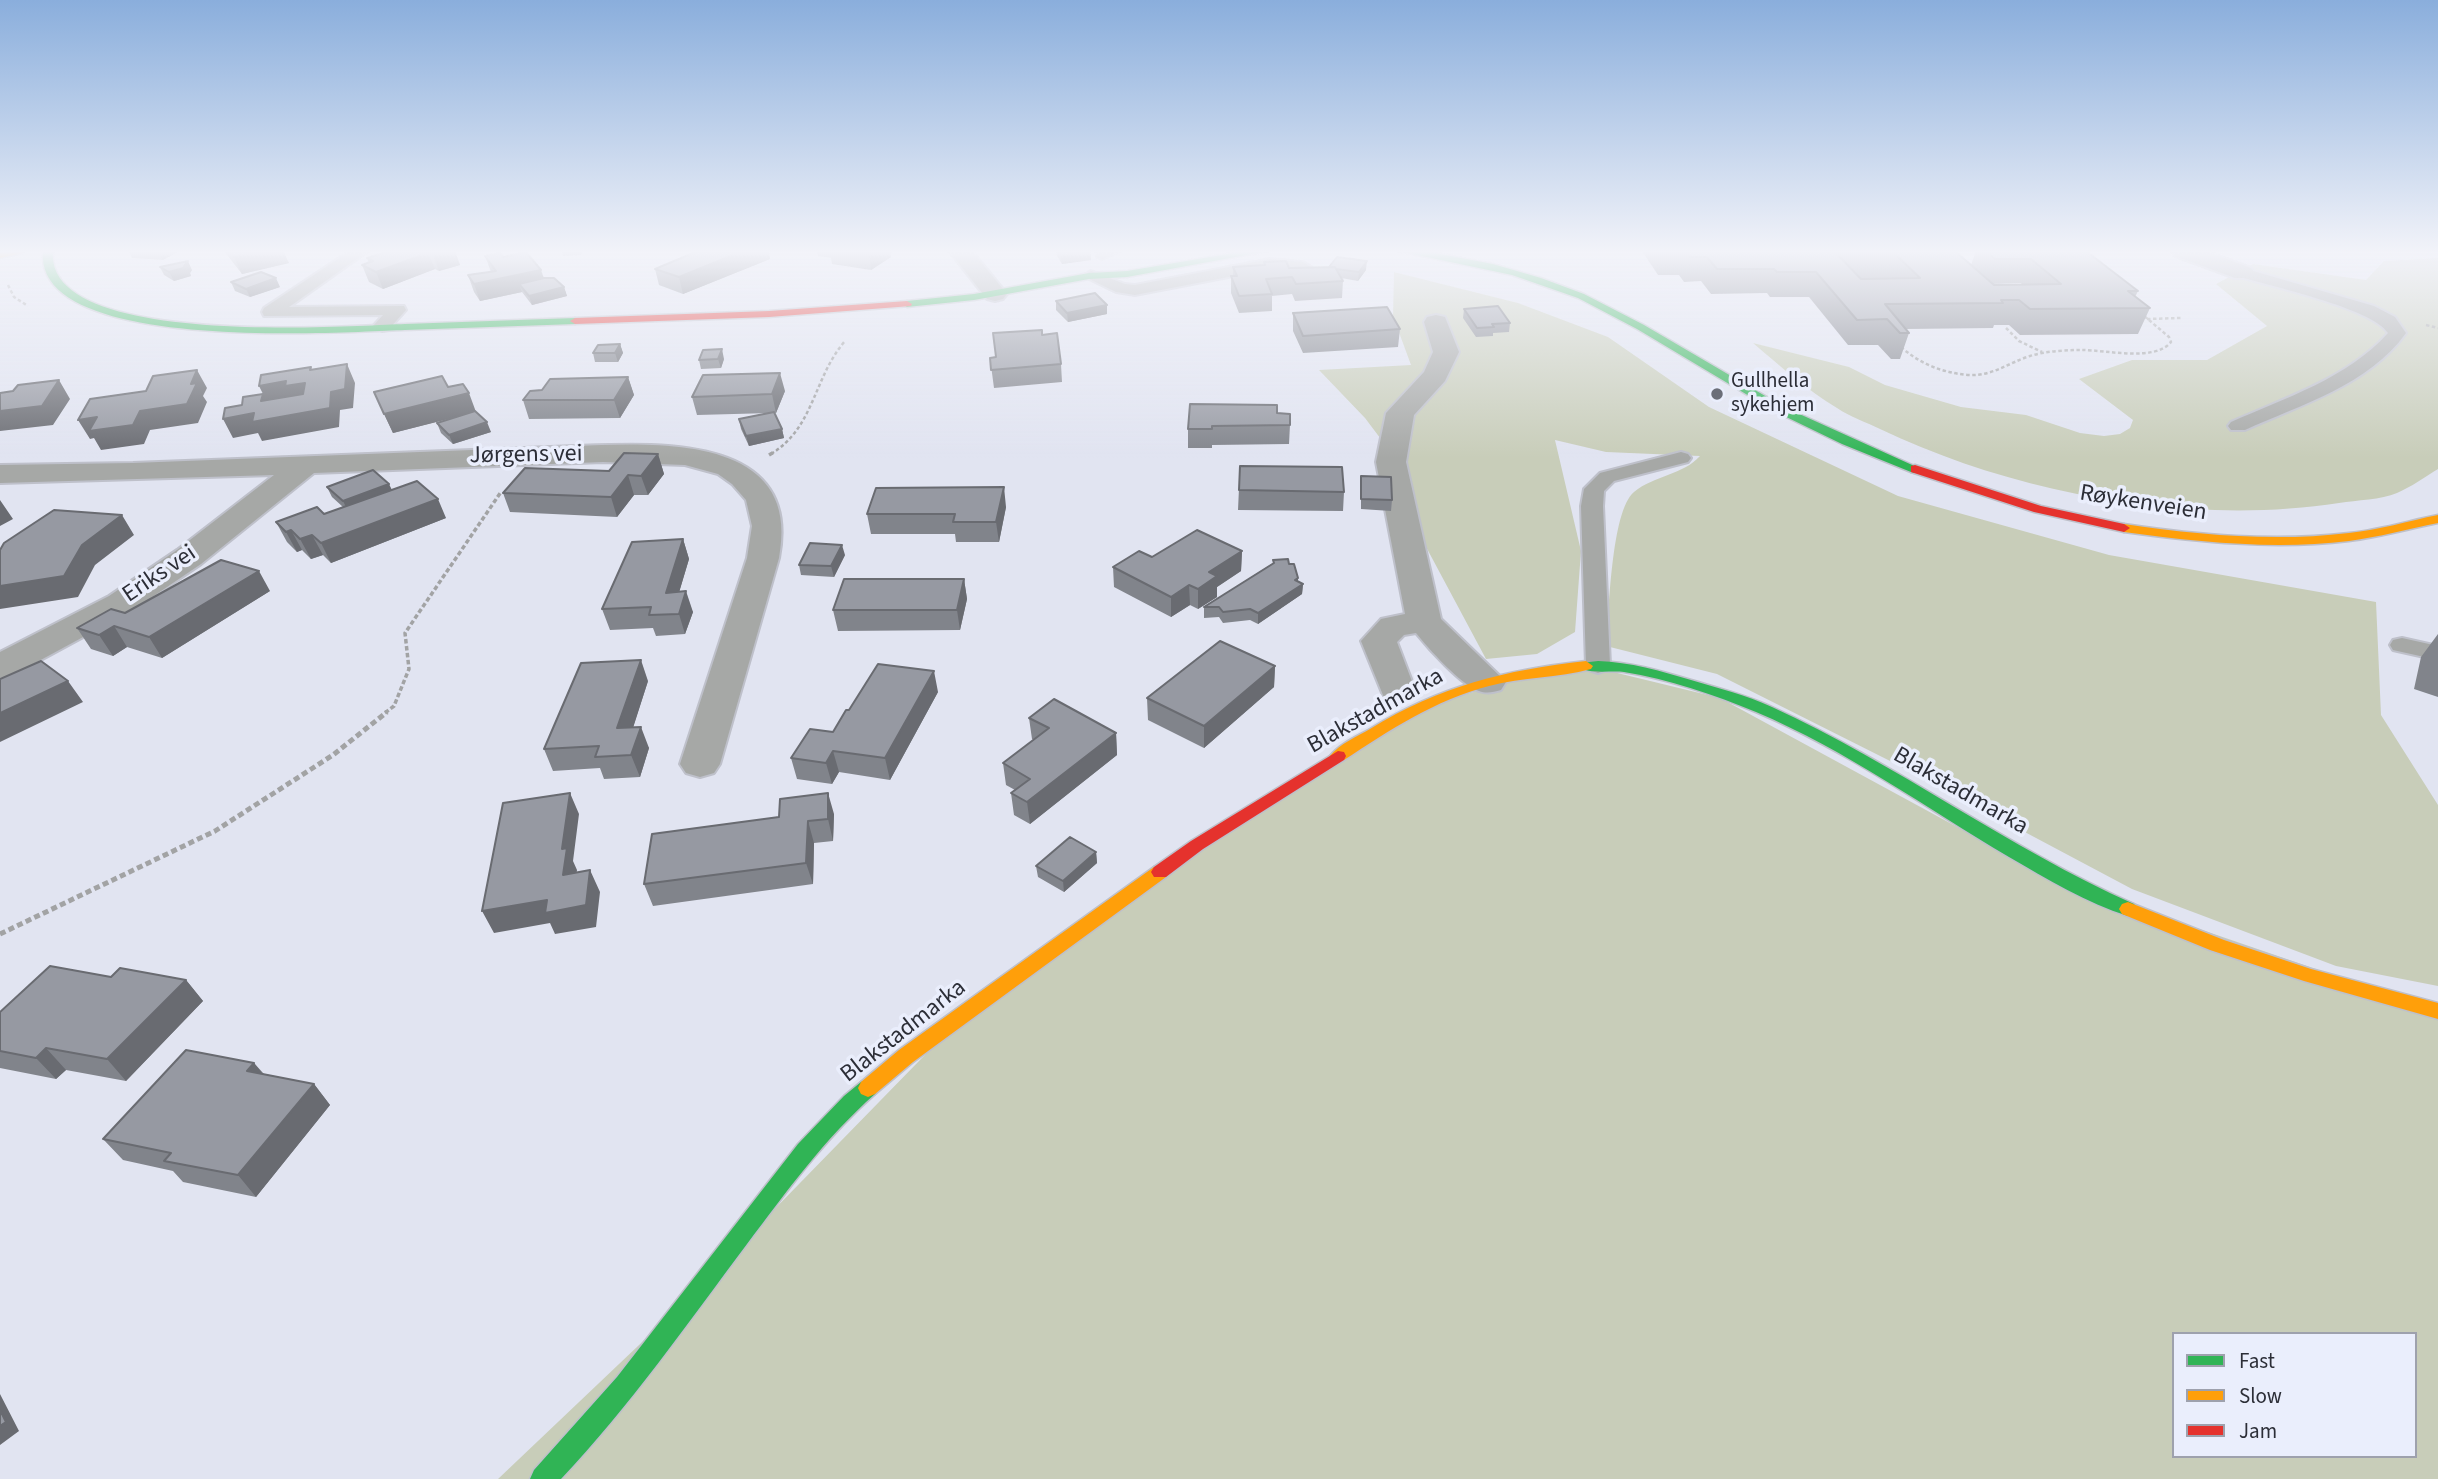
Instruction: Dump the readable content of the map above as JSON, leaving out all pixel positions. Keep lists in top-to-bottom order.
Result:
{
  "streets": {
    "main road": ["Røykenveien", "Blakstadmarka"],
    "street": ["Jørgens vei", "Eriks vei"]
  },
  "crossings": [
    ["Jørgens vei", "Eriks vei"]
  ],
  "places": ["Gullhella sykehjem"],
  "legend": ["Fast", "Slow", "Jam"]
}
